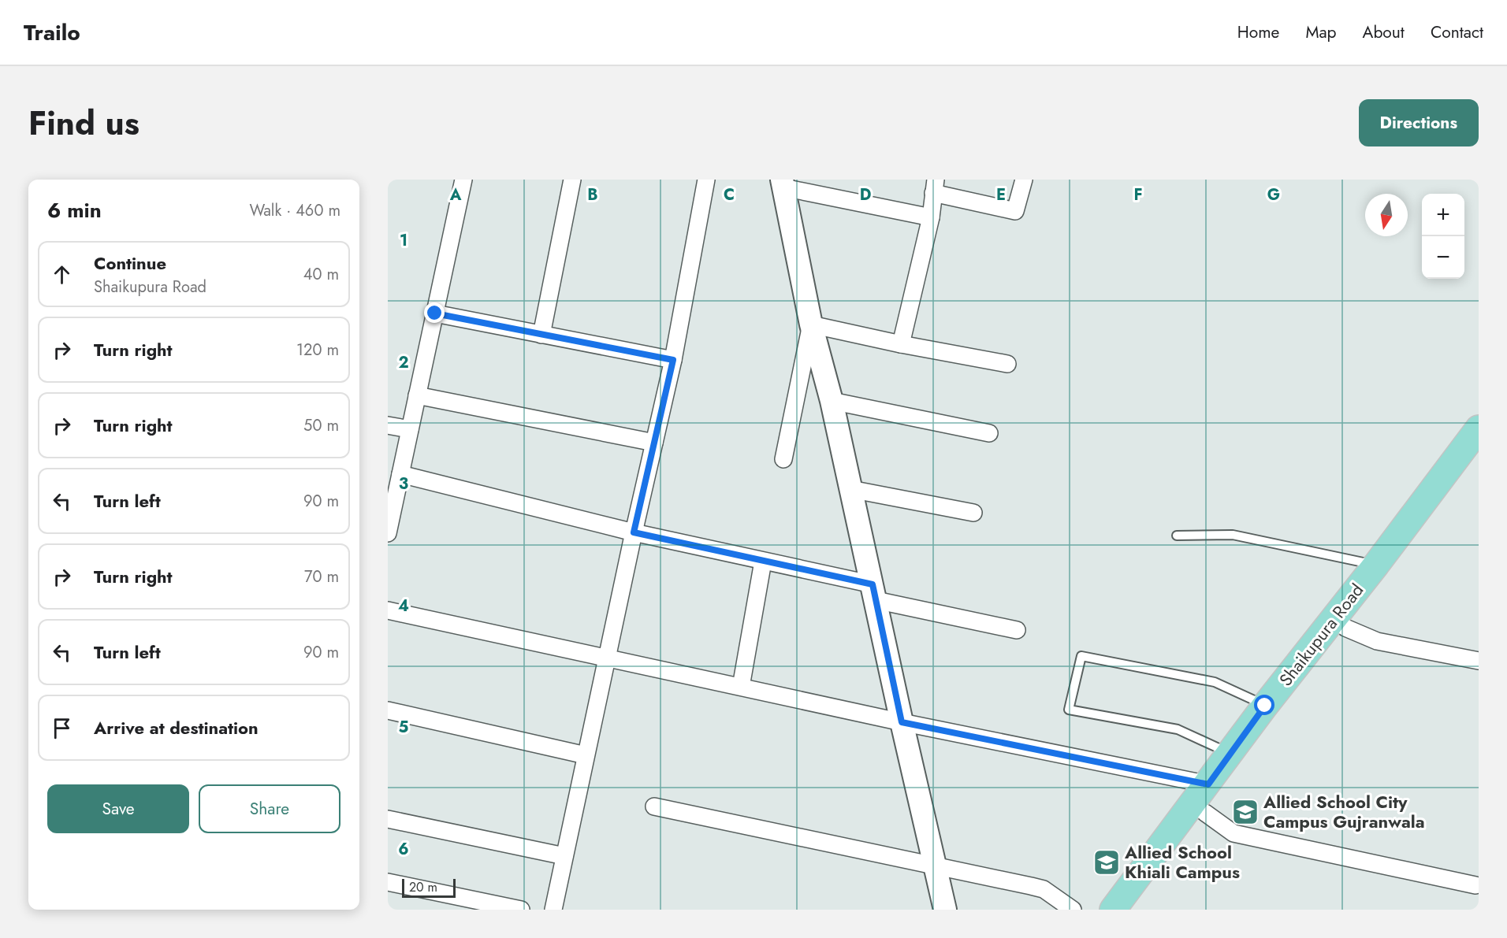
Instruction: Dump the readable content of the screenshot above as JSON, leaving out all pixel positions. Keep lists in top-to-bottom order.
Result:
{
  "streets": {
    "main road": ["Shaikupura Road"]
  },
  "places": {
    "school or university": ["Allied School City Campus Gujranwala", "Allied School Khiali Campus"]
  },
  "scale_bar": "20 m",
  "north": "bottom",
  "page": {
    "header": "Trailo",
    "nav": [
      "Home",
      "Map",
      "About",
      "Contact"
    ],
    "title": "Find us",
    "buttons": [
      "Directions",
      ["Save", "Share"]
    ],
    "heading": ["6 min", "Walk · 460 m"],
    "map_buttons": ["+", "−"],
    "list": [
      ["Continue", "Shaikupura Road", "40 m"],
      ["Turn right", "120 m"],
      ["Turn right", "50 m"],
      ["Turn left", "90 m"],
      ["Turn right", "70 m"],
      ["Turn left", "90 m"],
      "Arrive at destination"
    ],
    "scale": "20 m"
  },
  "grid": {
    "columns": [
      "A",
      "B",
      "C",
      "D",
      "E",
      "F",
      "G"
    ],
    "rows": [
      "1",
      "2",
      "3",
      "4",
      "5",
      "6"
    ]
  }
}
